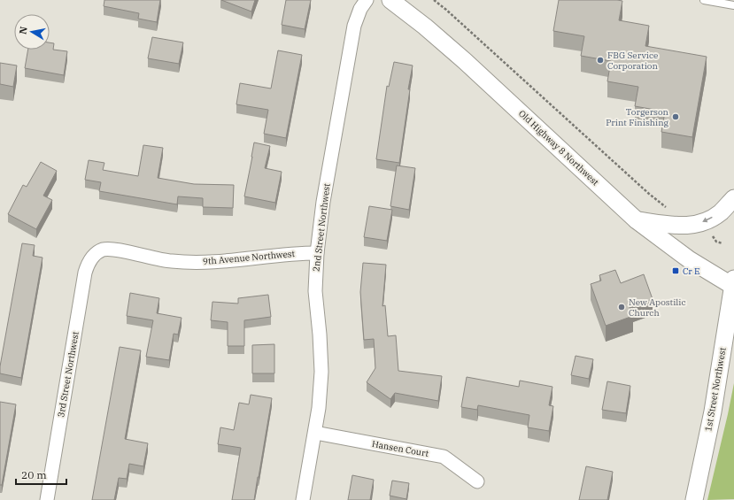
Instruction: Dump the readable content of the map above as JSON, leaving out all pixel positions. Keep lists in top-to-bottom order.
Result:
{
  "streets": {
    "street": [
      "Old Highway 8 Northwest",
      "2nd Street Northwest",
      "9th Avenue Northwest",
      "3rd Street Northwest",
      "1st Street Northwest",
      "Hansen Court"
    ]
  },
  "crossings": [
    ["Old Highway 8 Northwest", "1st Street Northwest"],
    ["2nd Street Northwest", "9th Avenue Northwest"],
    ["2nd Street Northwest", "Hansen Court"],
    ["9th Avenue Northwest", "3rd Street Northwest"]
  ],
  "places": {
    "other": ["FBG Service Corporation", "Torgerson Print Finishing", "New Apostilic Church"],
    "transit": ["Cr E"]
  },
  "scale_bar": "20 m",
  "north": "left"
}
